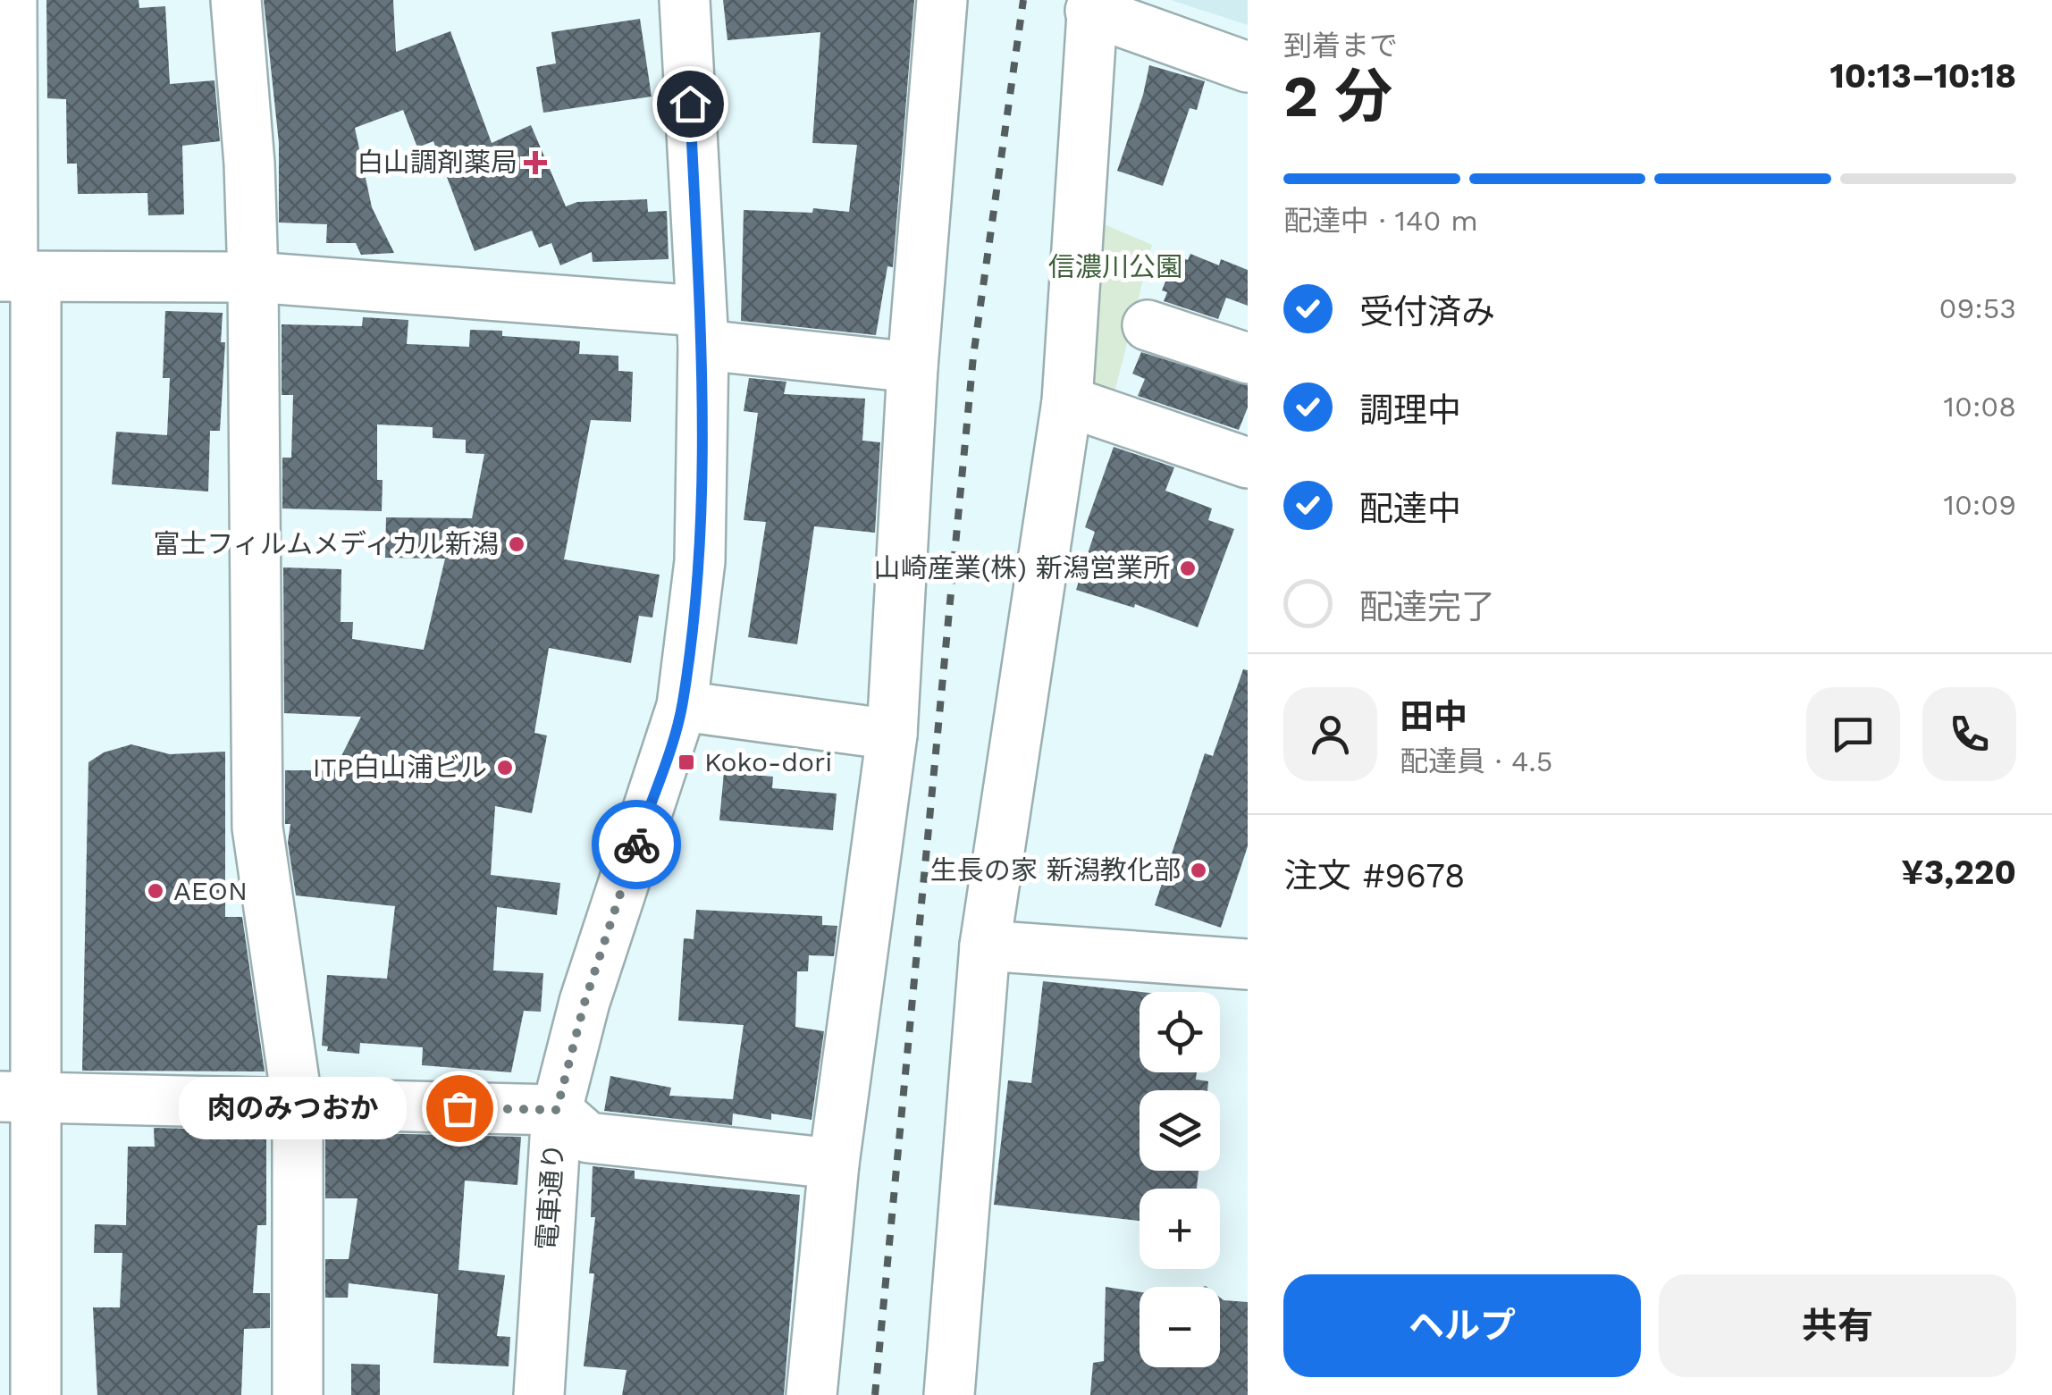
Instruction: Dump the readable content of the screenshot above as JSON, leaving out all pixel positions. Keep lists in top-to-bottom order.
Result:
{
  "streets": {
    "street": ["電車通り"]
  },
  "parks": ["信濃川公園"],
  "places": {
    "health": ["白山調剤薬局"],
    "other": [
      "富士フィルムメディカル新潟",
      "山崎産業(株) 新潟営業所",
      "ITP白山浦ビル",
      "生長の家 新潟教化部",
      "AEON",
      "肉のみつおか"
    ],
    "transit": ["Koko-dori"]
  },
  "page": {
    "heading": ["2 分", "到着まで", "10:13–10:18"],
    "panel": [
      "田中",
      "配達員 · 4.5",
      "注文 #9678",
      "¥3,220"
    ],
    "bar": "配達中 · 140 m",
    "list": [
      ["受付済み", "09:53"],
      ["調理中", "10:08"],
      ["配達中", "10:09"],
      "配達完了"
    ],
    "map_buttons": ["+", "−"],
    "bubble": "肉のみつおか",
    "buttons": ["ヘルプ", "共有"]
  }
}
